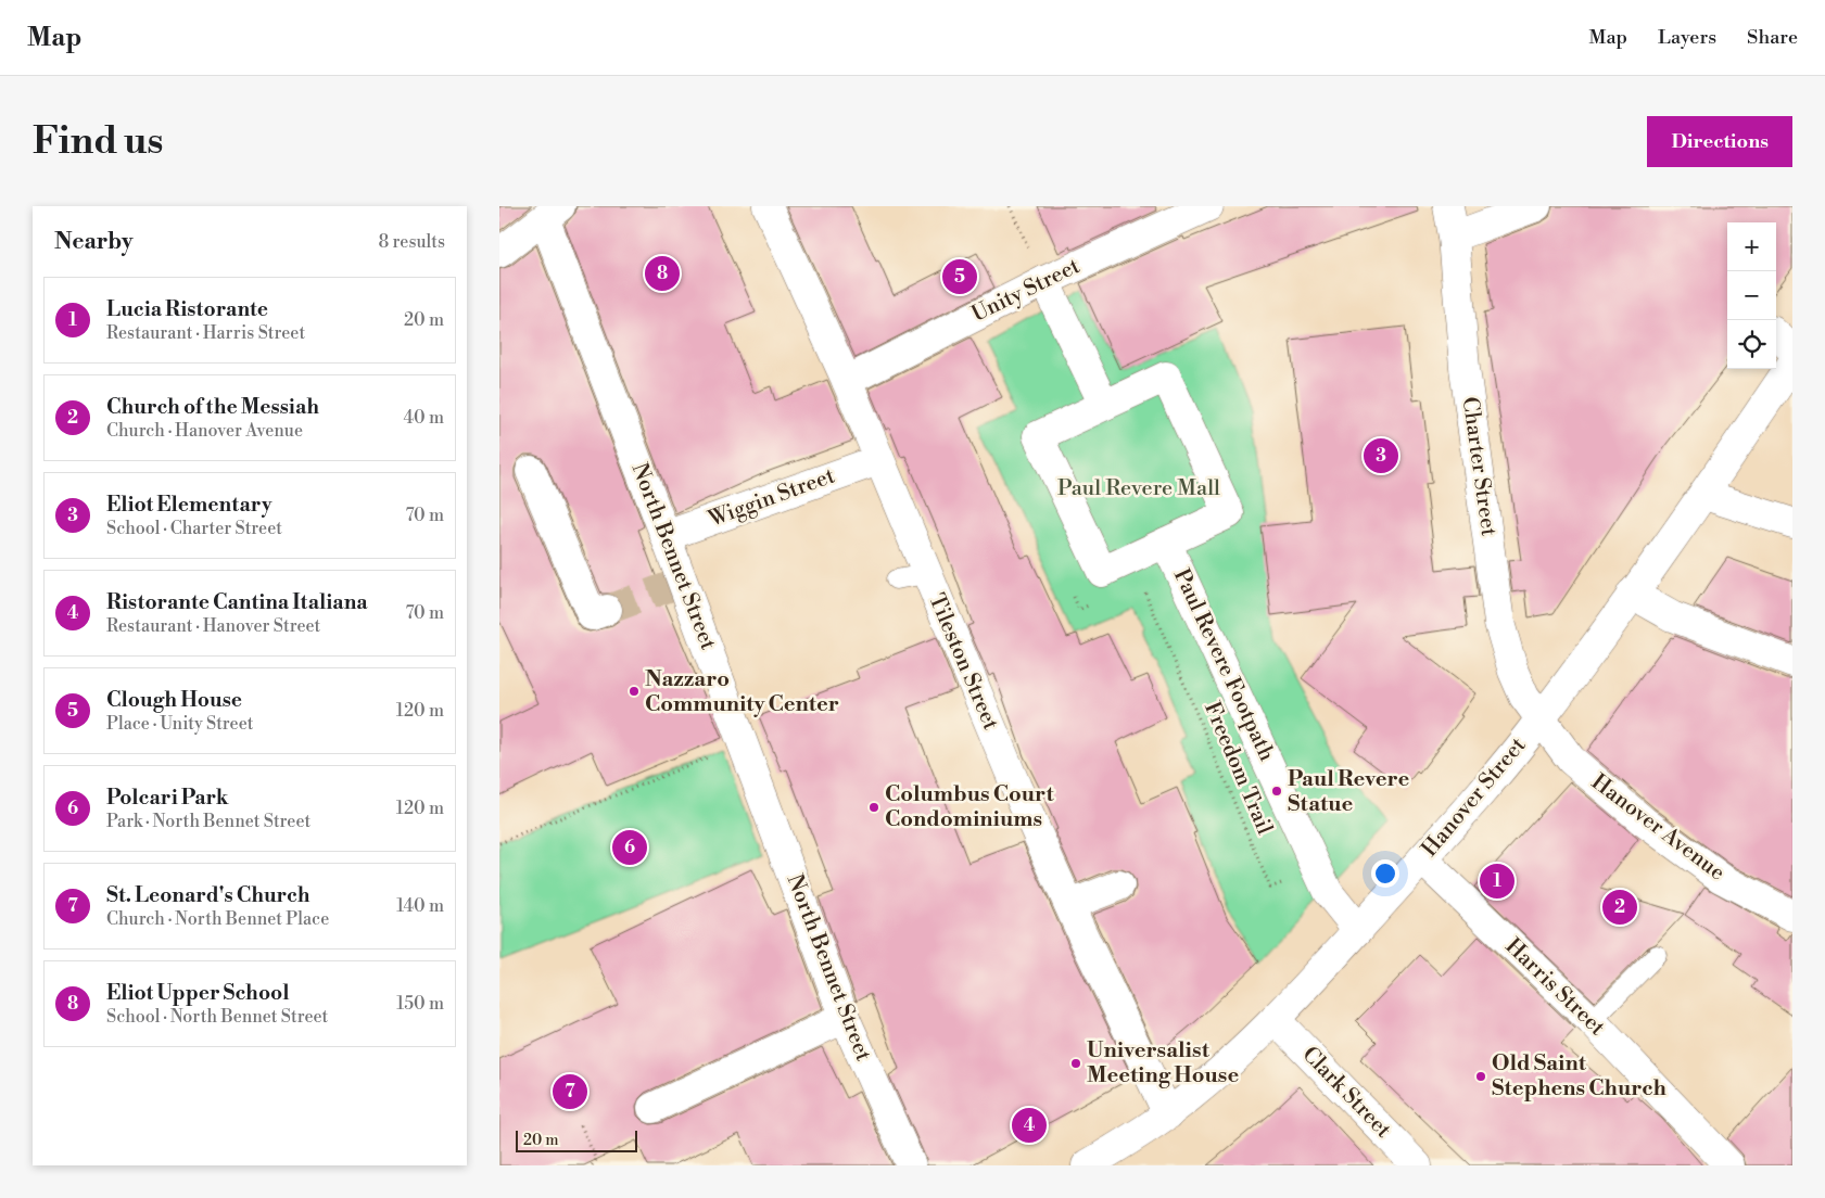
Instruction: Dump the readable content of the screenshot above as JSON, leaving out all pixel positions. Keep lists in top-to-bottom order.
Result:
{
  "streets": {
    "street": [
      "Unity Street",
      "Charter Street",
      "Wiggin Street",
      "North Bennet Street",
      "Tileston Street",
      "Paul Revere Footpath",
      "Hanover Street",
      "Hanover Avenue",
      "Harris Street",
      "Clark Street"
    ],
    "path": ["Freedom Trail"]
  },
  "crossings": [
    ["Unity Street", "Tileston Street"],
    ["Charter Street", "Hanover Street"],
    ["Charter Street", "Hanover Avenue"],
    ["Wiggin Street", "North Bennet Street"],
    ["Wiggin Street", "Tileston Street"],
    ["Tileston Street", "Hanover Street"],
    ["Paul Revere Footpath", "Hanover Street"],
    ["Hanover Street", "Hanover Avenue"],
    ["Hanover Street", "Harris Street"],
    ["Hanover Street", "Clark Street"]
  ],
  "parks": ["Paul Revere Mall"],
  "places": [
    "Nazzaro Community Center",
    "Paul Revere Statue",
    "Columbus Court Condominiums",
    "Universalist Meeting House",
    "Old Saint Stephens Church"
  ],
  "scale_bar": "20 m",
  "page": {
    "header": "Map",
    "nav": ["Map", "Layers", "Share"],
    "buttons": "Directions",
    "title": "Find us",
    "heading": ["Nearby", "8 results"],
    "map_buttons": ["+", "−"],
    "pins": [
      "8",
      "5",
      "3",
      "6",
      "1",
      "2",
      "7",
      "4"
    ],
    "list": [
      {
        "mark": "1",
        "name": "Lucia Ristorante",
        "note": "Restaurant · Harris Street",
        "value": "20 m"
      },
      {
        "mark": "2",
        "name": "Church of the Messiah",
        "note": "Church · Hanover Avenue",
        "value": "40 m"
      },
      {
        "mark": "3",
        "name": "Eliot Elementary",
        "note": "School · Charter Street",
        "value": "70 m"
      },
      {
        "mark": "4",
        "name": "Ristorante Cantina Italiana",
        "note": "Restaurant · Hanover Street",
        "value": "70 m"
      },
      {
        "mark": "5",
        "name": "Clough House",
        "note": "Place · Unity Street",
        "value": "120 m"
      },
      {
        "mark": "6",
        "name": "Polcari Park",
        "note": "Park · North Bennet Street",
        "value": "120 m"
      },
      {
        "mark": "7",
        "name": "St. Leonard's Church",
        "note": "Church · North Bennet Place",
        "value": "140 m"
      },
      {
        "mark": "8",
        "name": "Eliot Upper School",
        "note": "School · North Bennet Street",
        "value": "150 m"
      }
    ],
    "scale": "20 m"
  }
}
